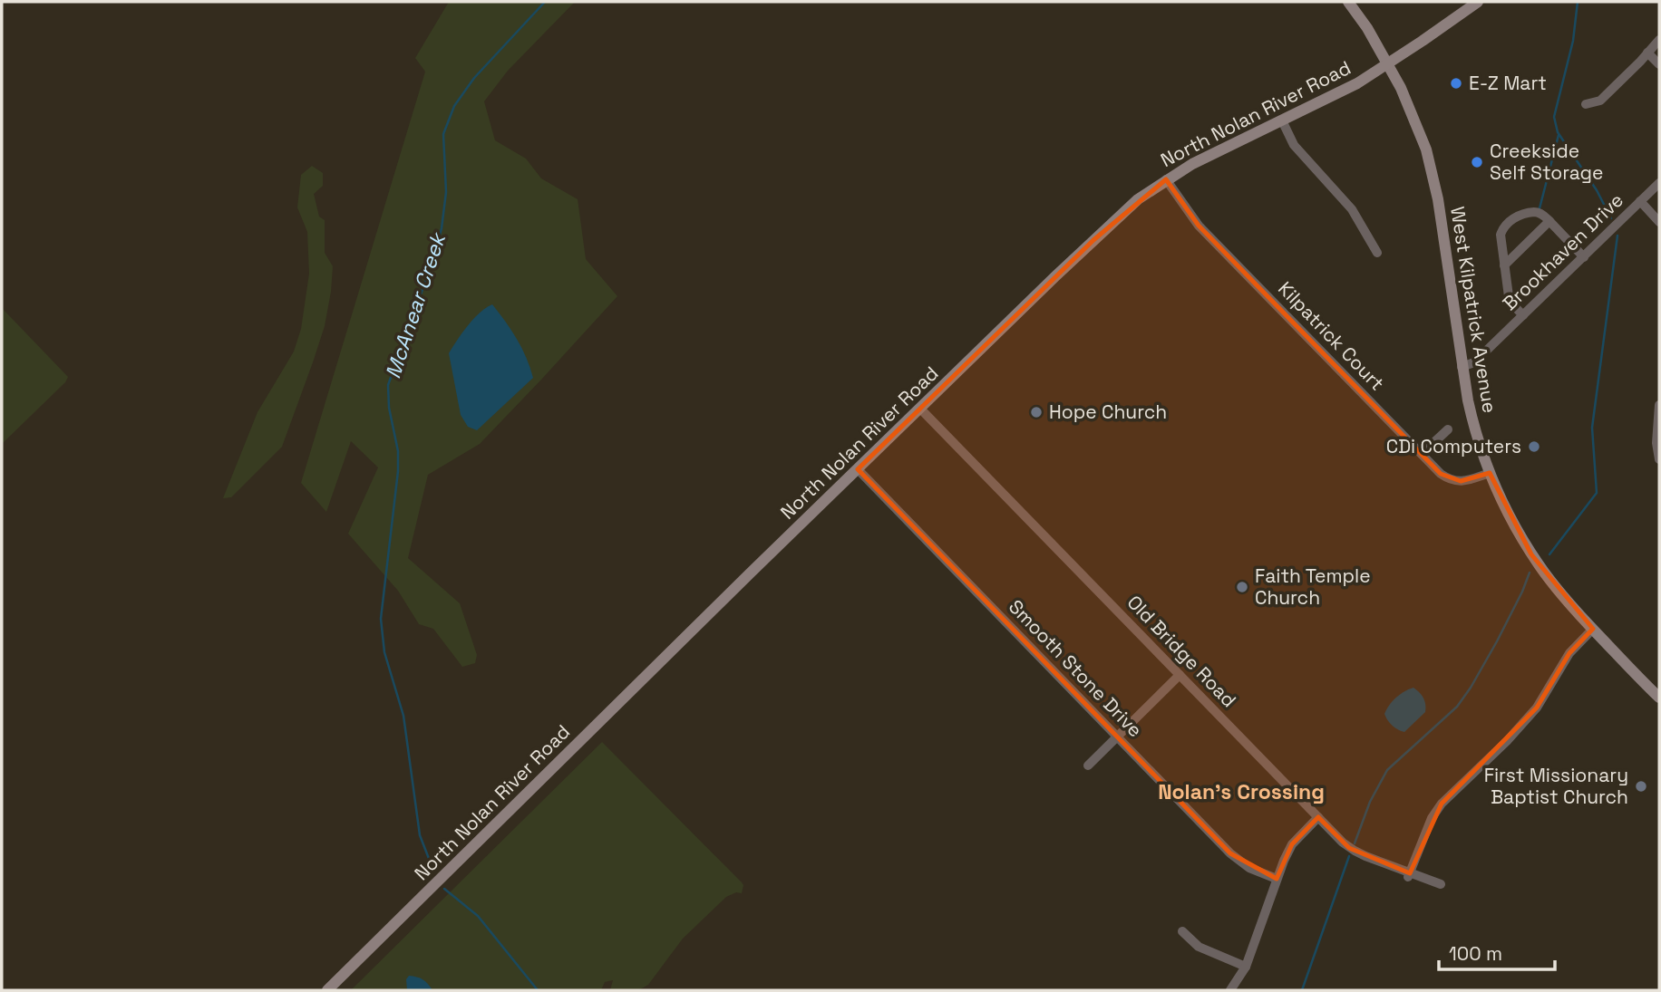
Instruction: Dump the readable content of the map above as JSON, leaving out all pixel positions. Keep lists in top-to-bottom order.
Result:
{
  "streets": {
    "main road": ["North Nolan River Road", "West Kilpatrick Avenue"],
    "street": [
      "Brookhaven Drive",
      "Kilpatrick Court",
      "Old Bridge Road",
      "Smooth Stone Drive"
    ]
  },
  "crossings": [
    ["North Nolan River Road", "West Kilpatrick Avenue"],
    ["North Nolan River Road", "Kilpatrick Court"],
    ["North Nolan River Road", "Old Bridge Road"],
    ["North Nolan River Road", "Smooth Stone Drive"],
    ["Brookhaven Drive", "West Kilpatrick Avenue"],
    ["West Kilpatrick Avenue", "Kilpatrick Court"]
  ],
  "districts": ["Nolan's Crossing"],
  "water": ["McAnear Creek"],
  "places": [
    "E-Z Mart",
    "Creekside Self Storage",
    "Hope Church",
    "CDi Computers",
    "Faith Temple Church",
    "First Missionary Baptist Church"
  ],
  "scale_bar": "100 m"
}
